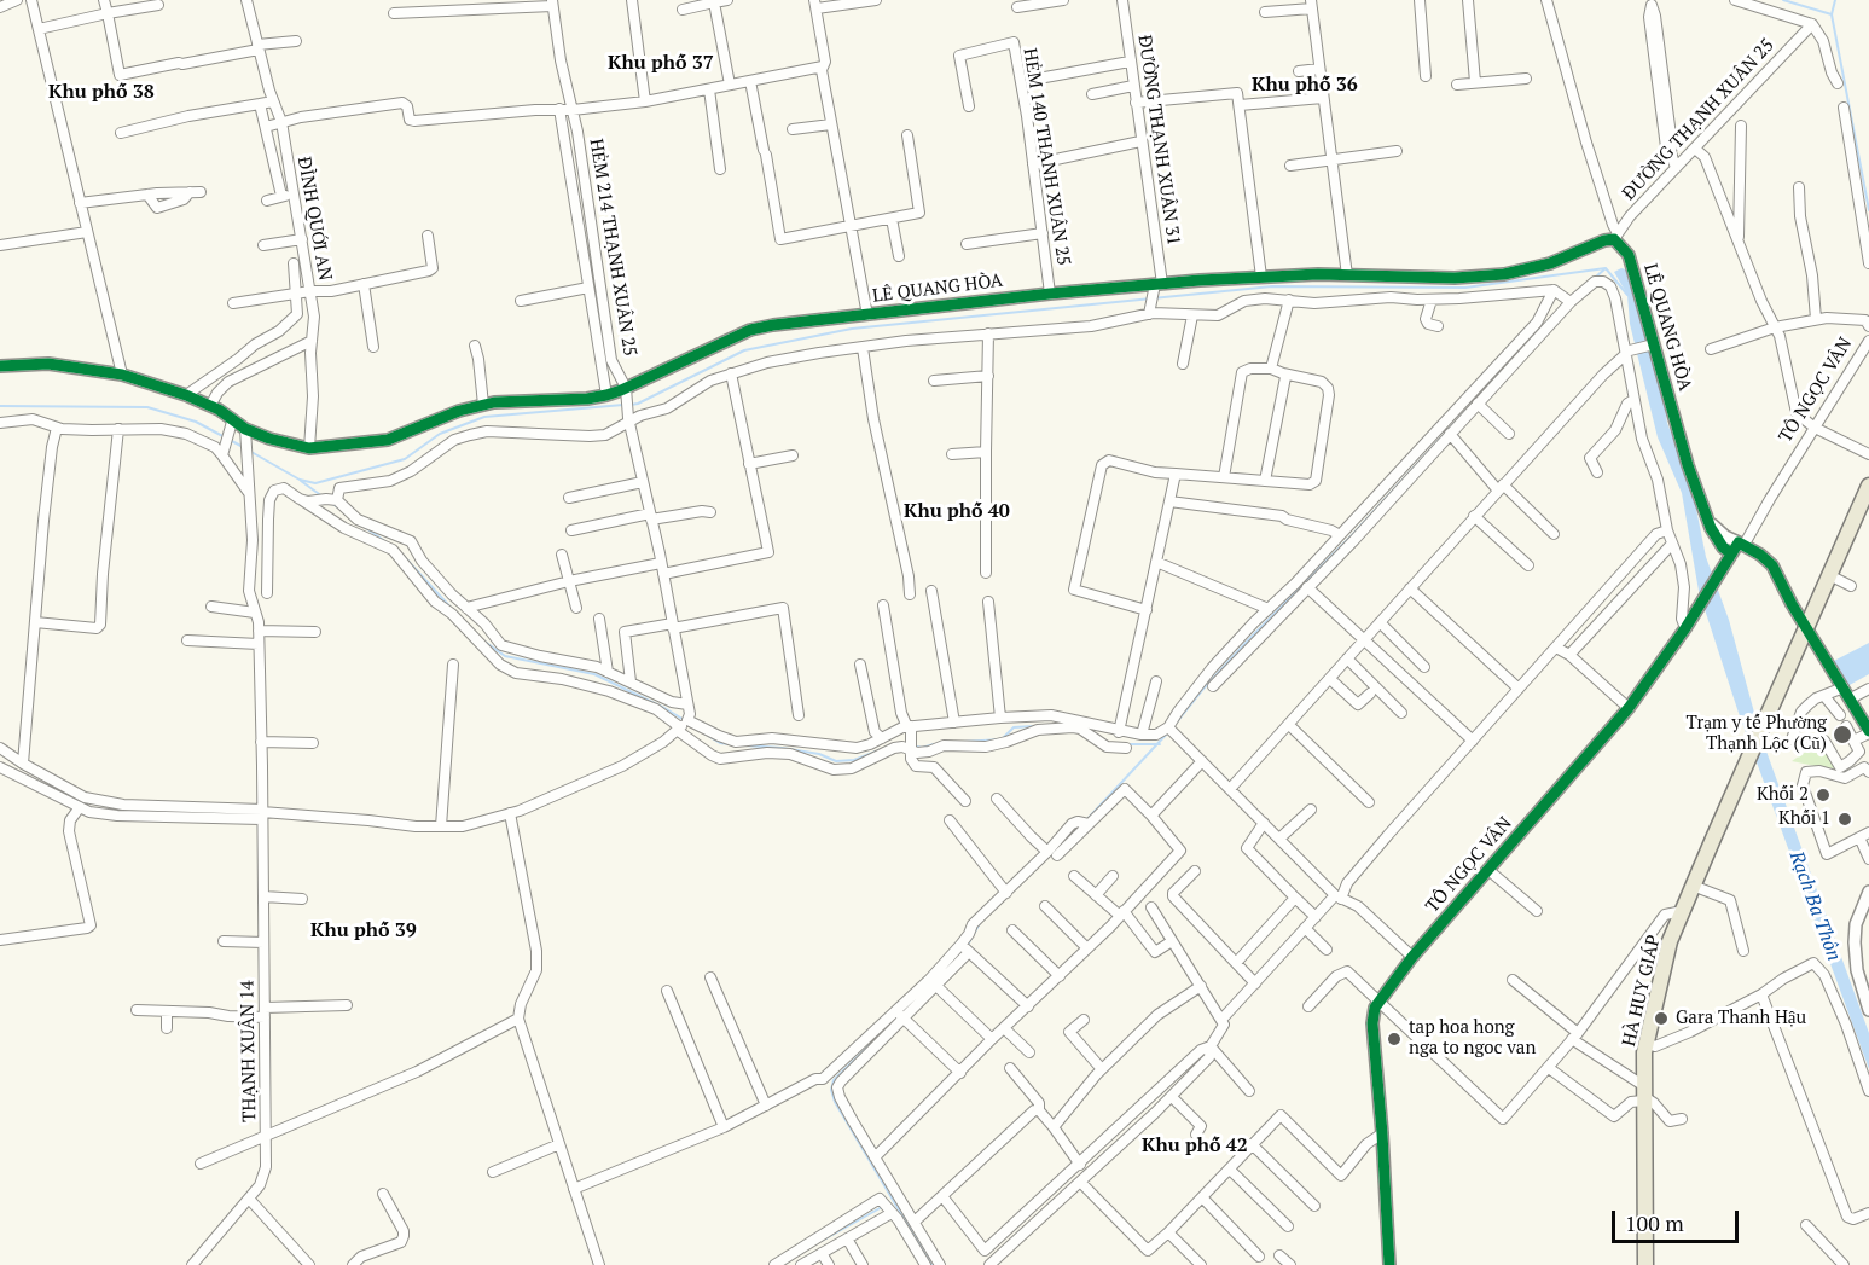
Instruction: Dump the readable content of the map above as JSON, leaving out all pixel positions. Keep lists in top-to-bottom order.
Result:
{
  "streets": {
    "main road": ["HÀ HUY GIÁP"],
    "street": [
      "ĐƯỜNG THẠNH XUÂN 25",
      "ĐƯỜNG THẠNH XUÂN 31",
      "HẺM 140 THẠNH XUÂN 25",
      "ĐÌNH QUỚI AN",
      "HẺM 214 THẠNH XUÂN 25",
      "LÊ QUANG HÒA",
      "TÔ NGỌC VÂN",
      "THẠNH XUÂN 14"
    ]
  },
  "crossings": [
    ["ĐƯỜNG THẠNH XUÂN 25", "LÊ QUANG HÒA"],
    ["ĐƯỜNG THẠNH XUÂN 31", "LÊ QUANG HÒA"],
    ["HẺM 140 THẠNH XUÂN 25", "LÊ QUANG HÒA"],
    ["ĐÌNH QUỚI AN", "LÊ QUANG HÒA"],
    ["HẺM 214 THẠNH XUÂN 25", "LÊ QUANG HÒA"],
    ["LÊ QUANG HÒA", "TÔ NGỌC VÂN"],
    ["LÊ QUANG HÒA", "THẠNH XUÂN 14"]
  ],
  "districts": [
    "Khu phố 37",
    "Khu phố 36",
    "Khu phố 38",
    "Khu phố 40",
    "Khu phố 39",
    "Khu phố 42"
  ],
  "water": ["Rạch Ba Thôn"],
  "places": [
    "Trạm y tế Phường Thạnh Lộc (Cũ)",
    "Khối 2",
    "Khối 1",
    "Gara Thanh Hậu",
    "tap hoa hong nga to ngoc van"
  ],
  "scale_bar": "100 m"
}
